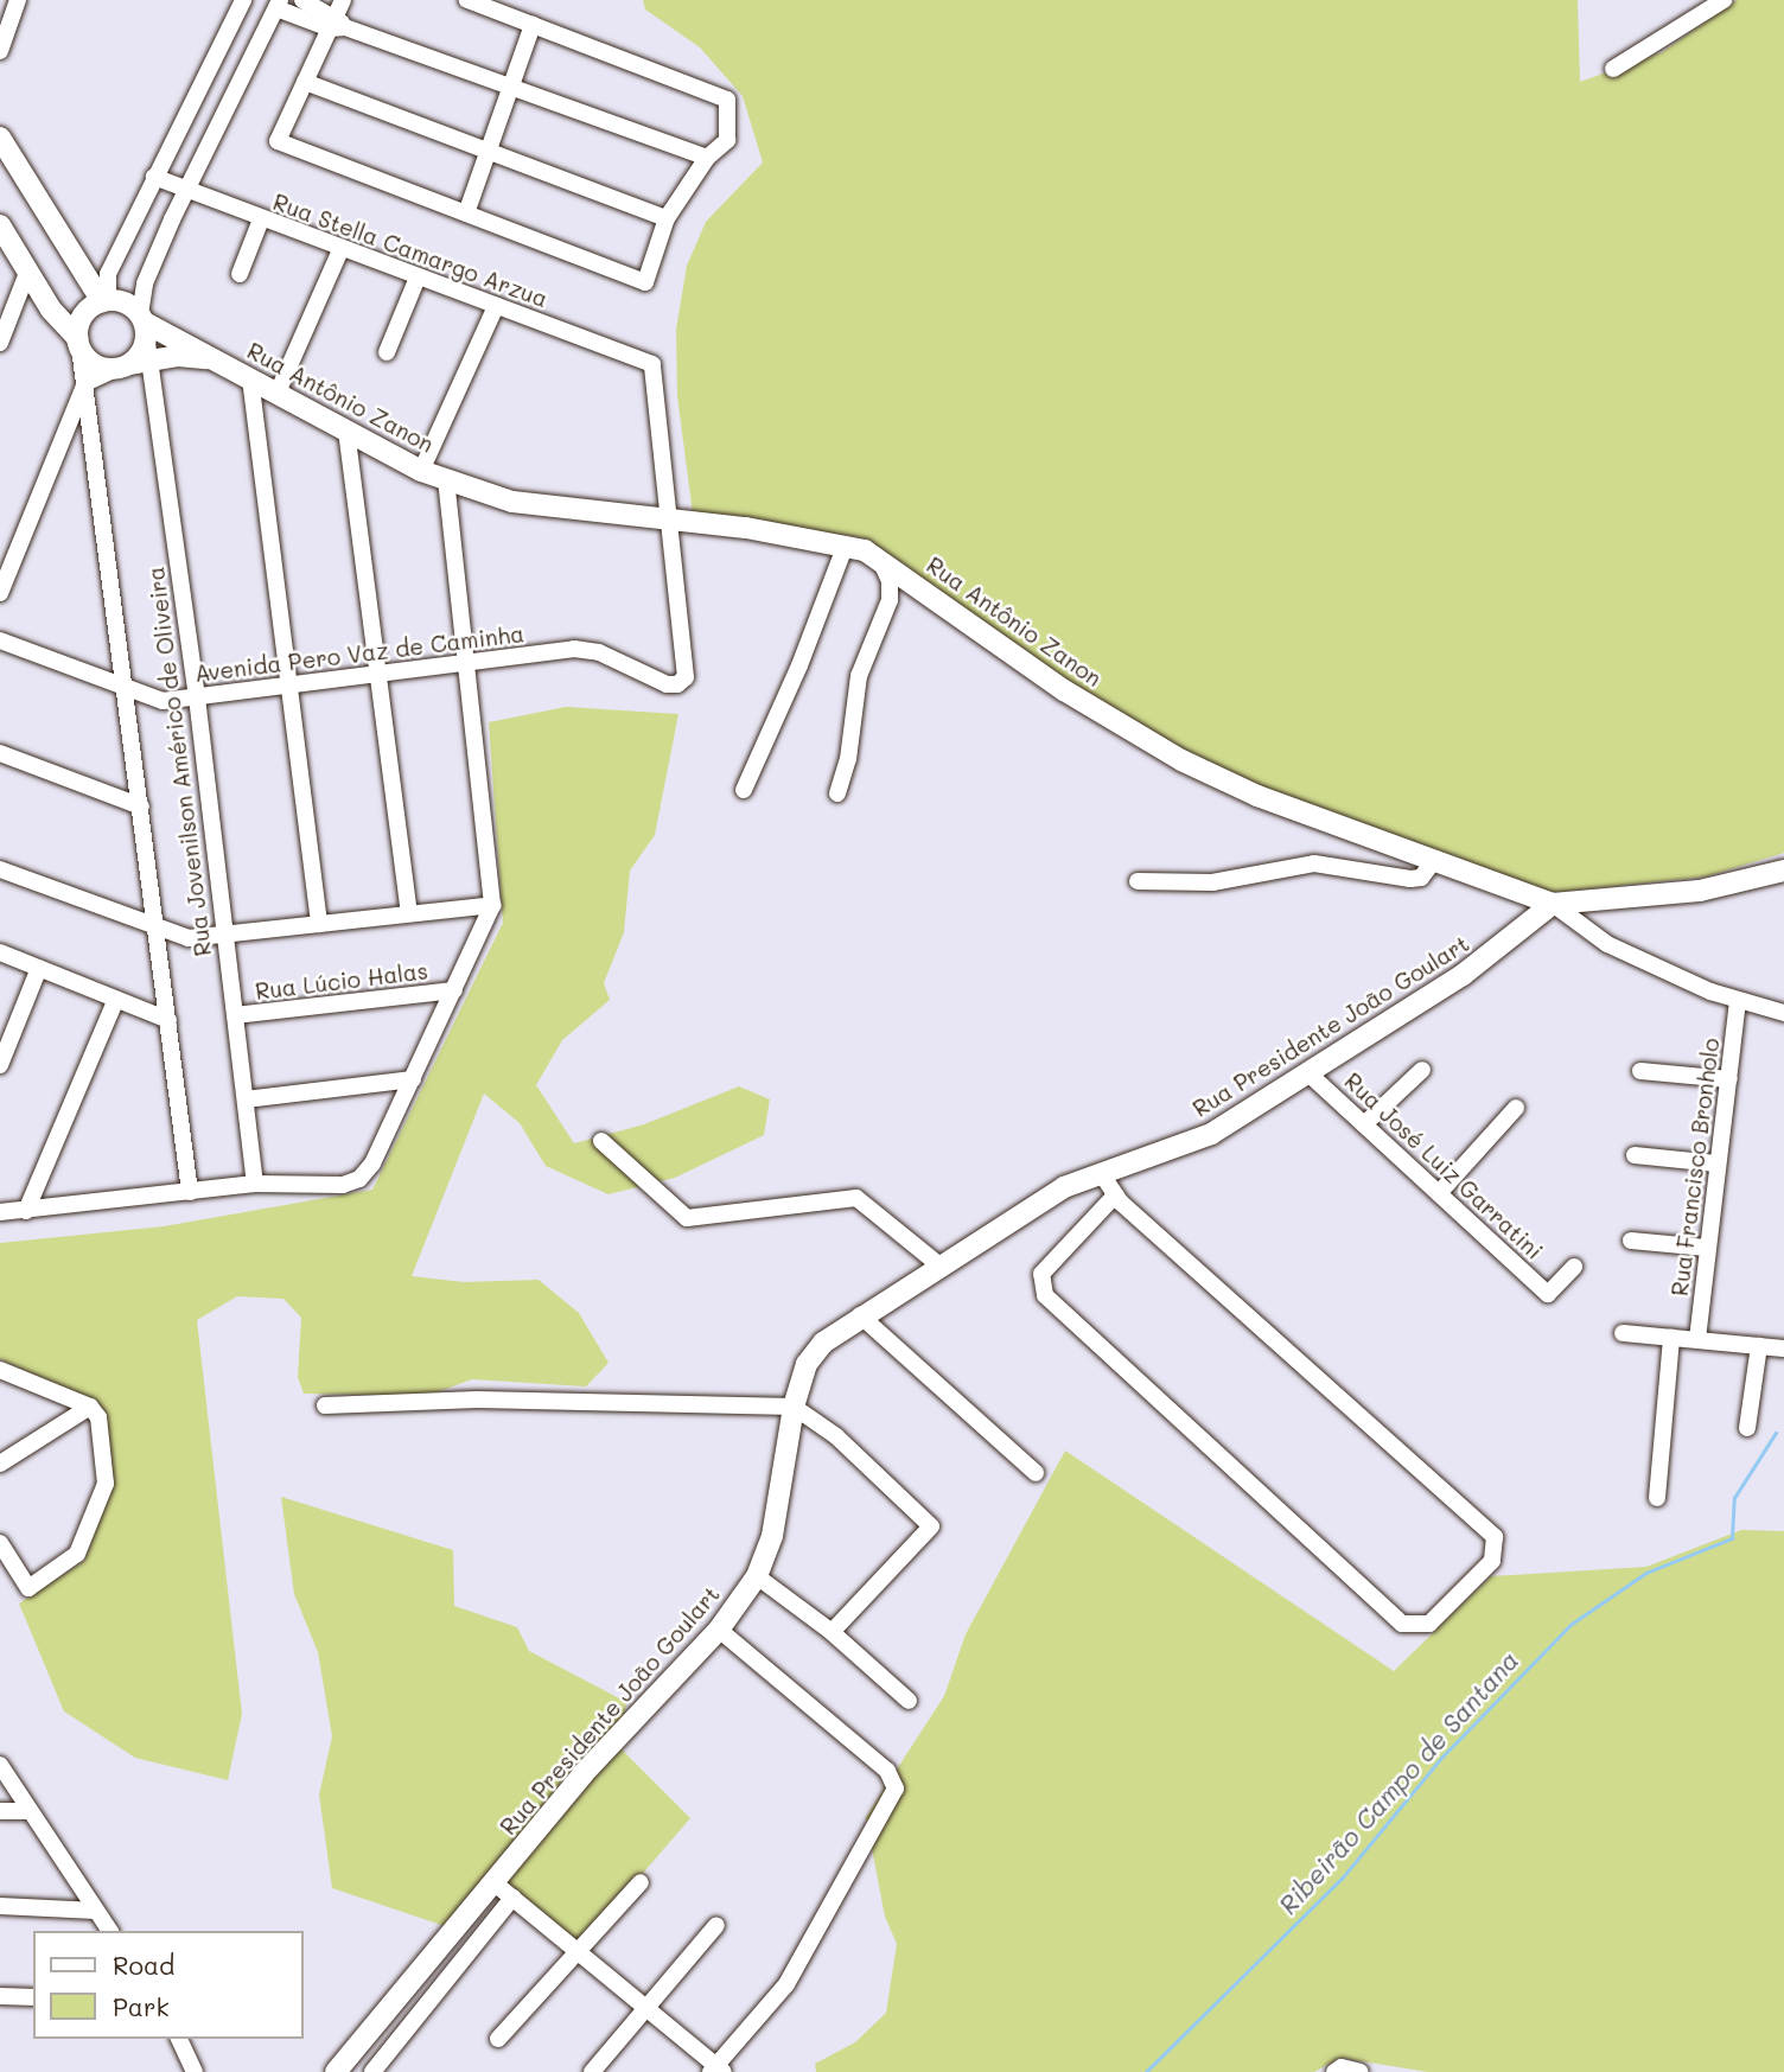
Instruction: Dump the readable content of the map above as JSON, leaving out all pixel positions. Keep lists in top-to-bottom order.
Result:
{
  "streets": {
    "main road": ["Rua Antônio Zanon", "Rua Jovenilson Américo de Oliveira", "Rua Presidente João Goulart"],
    "street": [
      "Rua Stella Camargo Arzua",
      "Avenida Pero Vaz de Caminha",
      "Rua Lúcio Halas",
      "Rua José Luiz Garratini",
      "Rua Francisco Bronholo"
    ]
  },
  "crossings": [
    ["Rua Stella Camargo Arzua", "Rua Antônio Zanon"],
    ["Rua Stella Camargo Arzua", "Avenida Pero Vaz de Caminha"],
    ["Rua Antônio Zanon", "Avenida Pero Vaz de Caminha"],
    ["Rua Antônio Zanon", "Rua Jovenilson Américo de Oliveira"],
    ["Rua Antônio Zanon", "Rua Presidente João Goulart"],
    ["Avenida Pero Vaz de Caminha", "Rua Jovenilson Américo de Oliveira"],
    ["Rua Jovenilson Américo de Oliveira", "Rua Lúcio Halas"],
    ["Rua Presidente João Goulart", "Rua José Luiz Garratini"]
  ],
  "water": ["Ribeirão Campo de Santana"],
  "legend": ["Road", "Park"]
}
